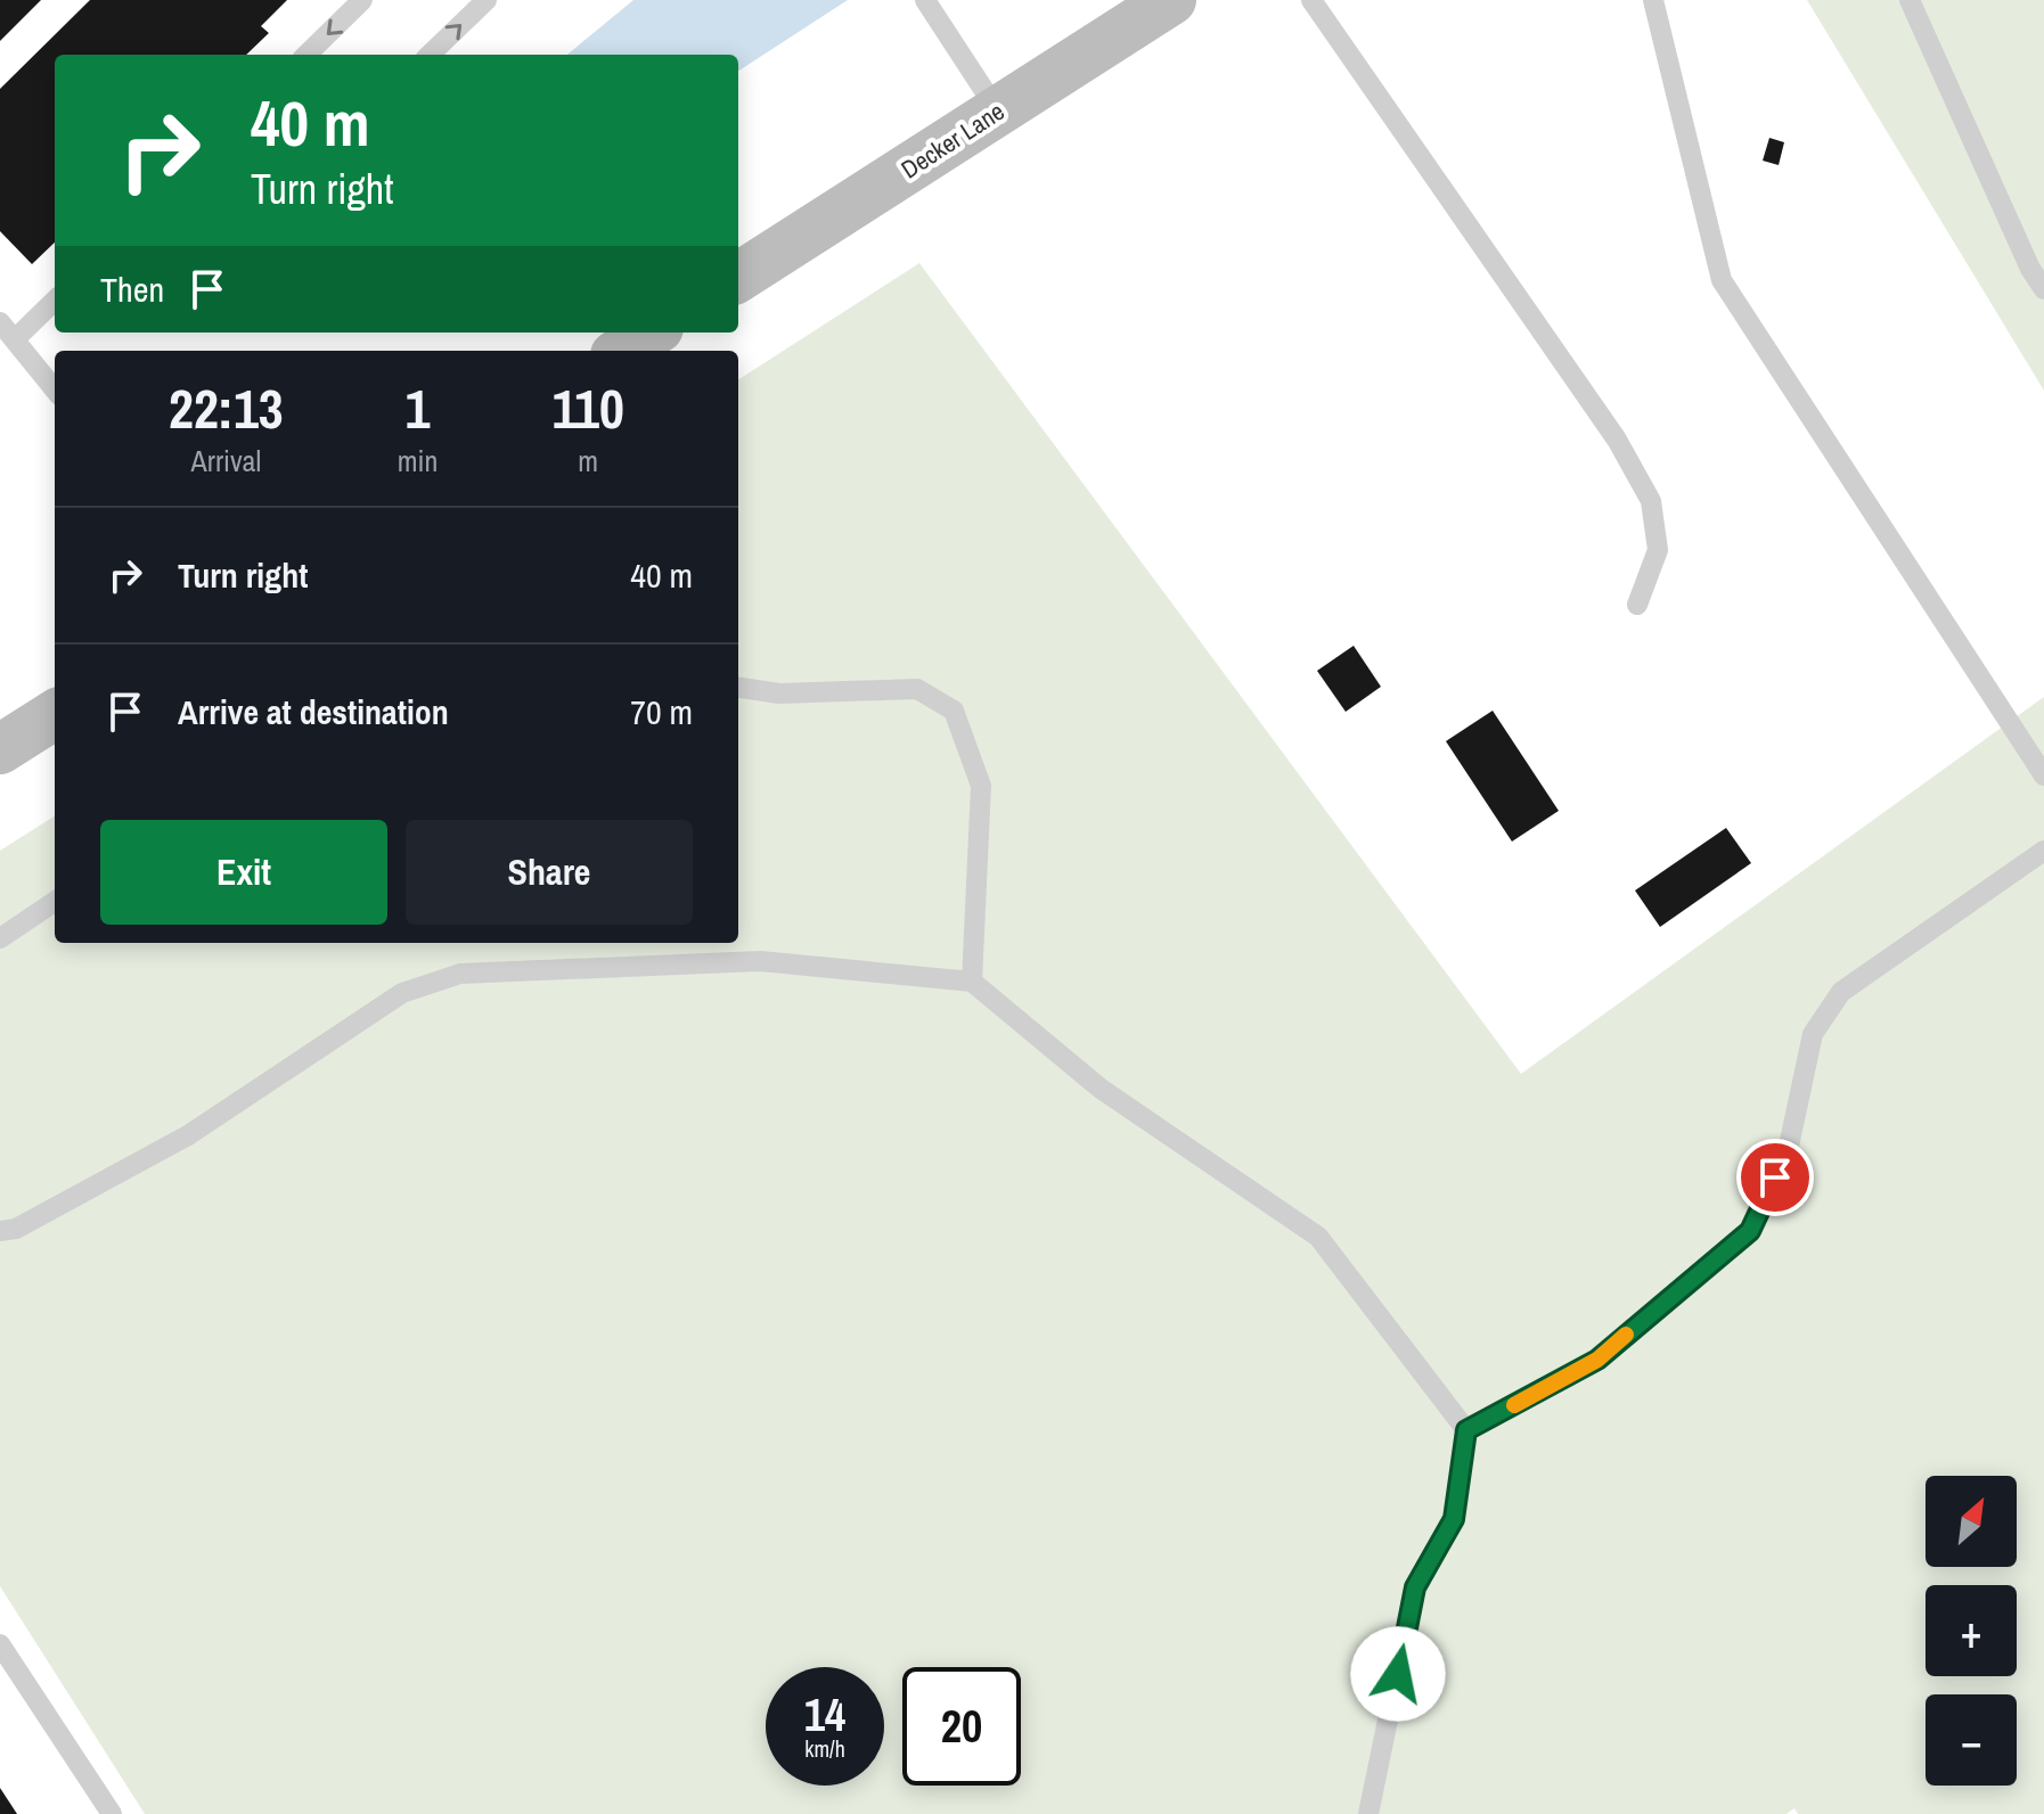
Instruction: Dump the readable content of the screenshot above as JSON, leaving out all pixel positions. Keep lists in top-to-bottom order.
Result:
{
  "streets": {
    "main road": ["Decker Lane"]
  },
  "north": "top right",
  "page": {
    "turn": ["40 m", "Turn right"],
    "then": "Then",
    "eta": [
      "22:13",
      "Arrival",
      "1",
      "min",
      "110",
      "m"
    ],
    "list": [
      {
        "name": "Turn right",
        "value": "40 m"
      },
      {
        "name": "Arrive at destination",
        "value": "70 m"
      }
    ],
    "buttons": ["Exit", "Share"],
    "map_buttons": ["+", "−"],
    "speed": "14 km/h",
    "limit": "20"
  }
}
